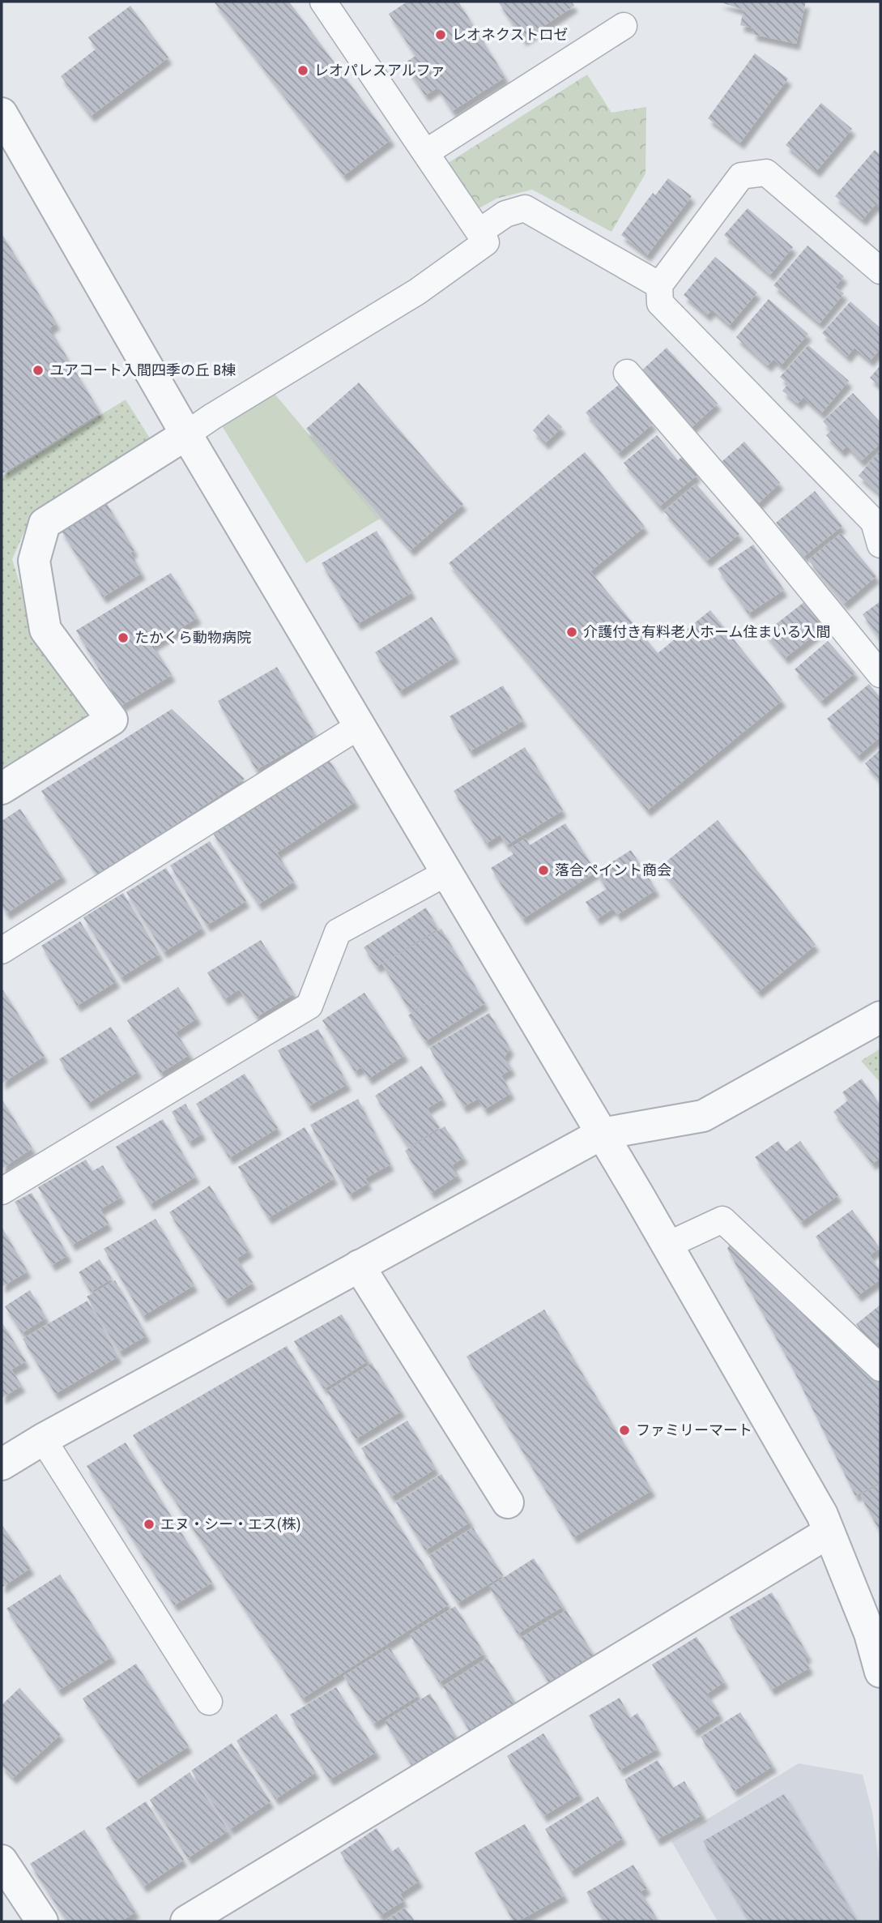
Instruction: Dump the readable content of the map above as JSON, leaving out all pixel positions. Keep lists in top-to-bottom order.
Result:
{
  "places": [
    "レオネクストロゼ",
    "レオパレスアルファ",
    "ユアコート入間四季の丘 B棟",
    "介護付き有料老人ホーム住まいる入間",
    "たかくら動物病院",
    "落合ペイント商会",
    "ファミリーマート",
    "エヌ・シー・エス(株)"
  ]
}
